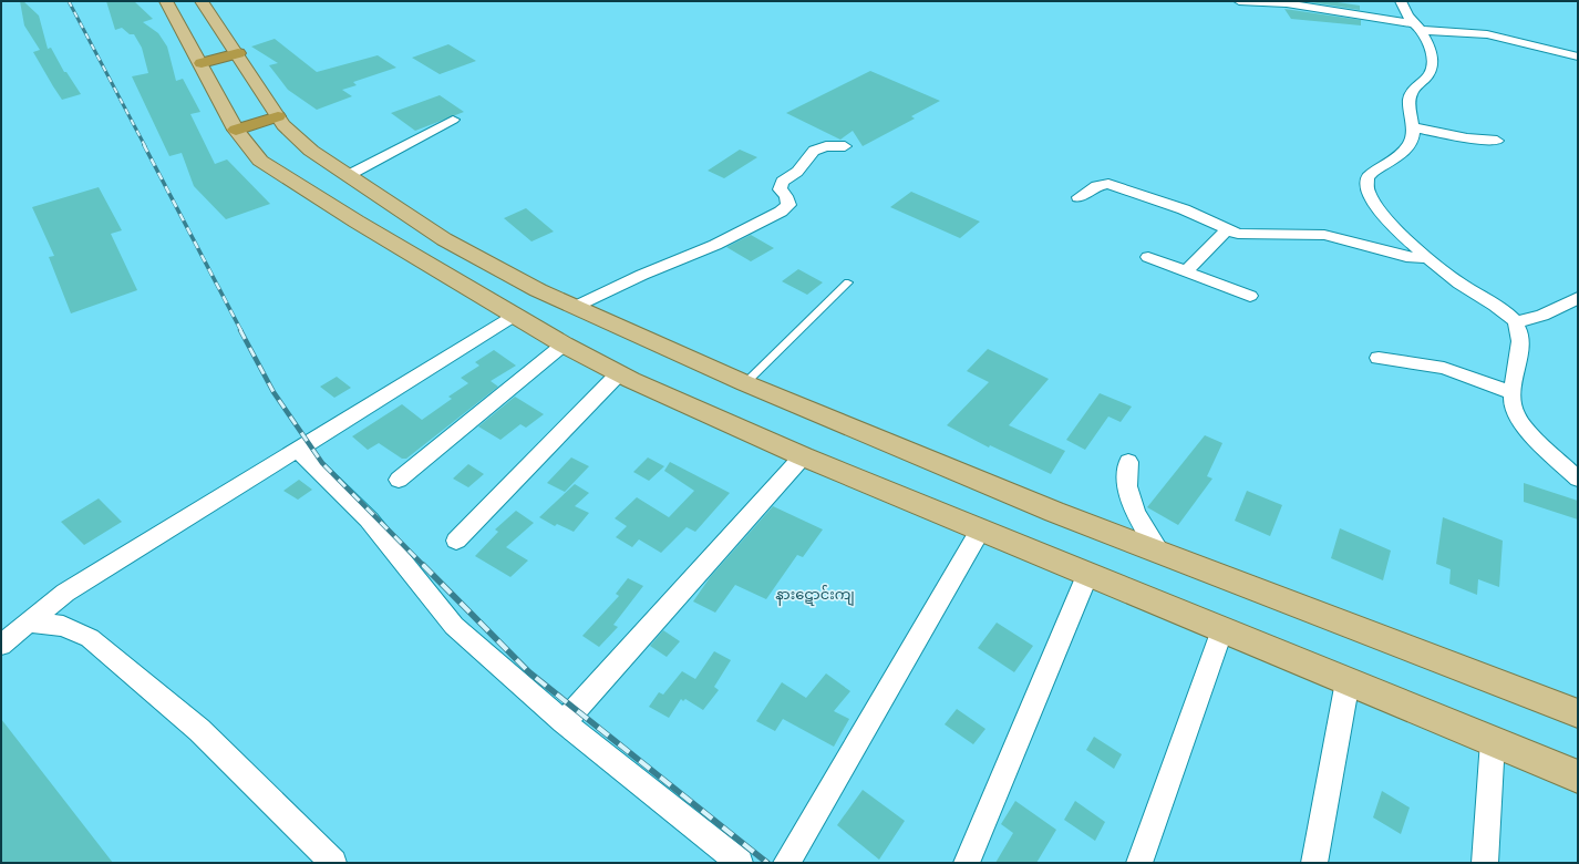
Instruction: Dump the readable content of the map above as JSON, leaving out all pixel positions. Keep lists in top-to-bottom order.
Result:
{
  "districts": ["နားဋောင်းကျ"]
}
